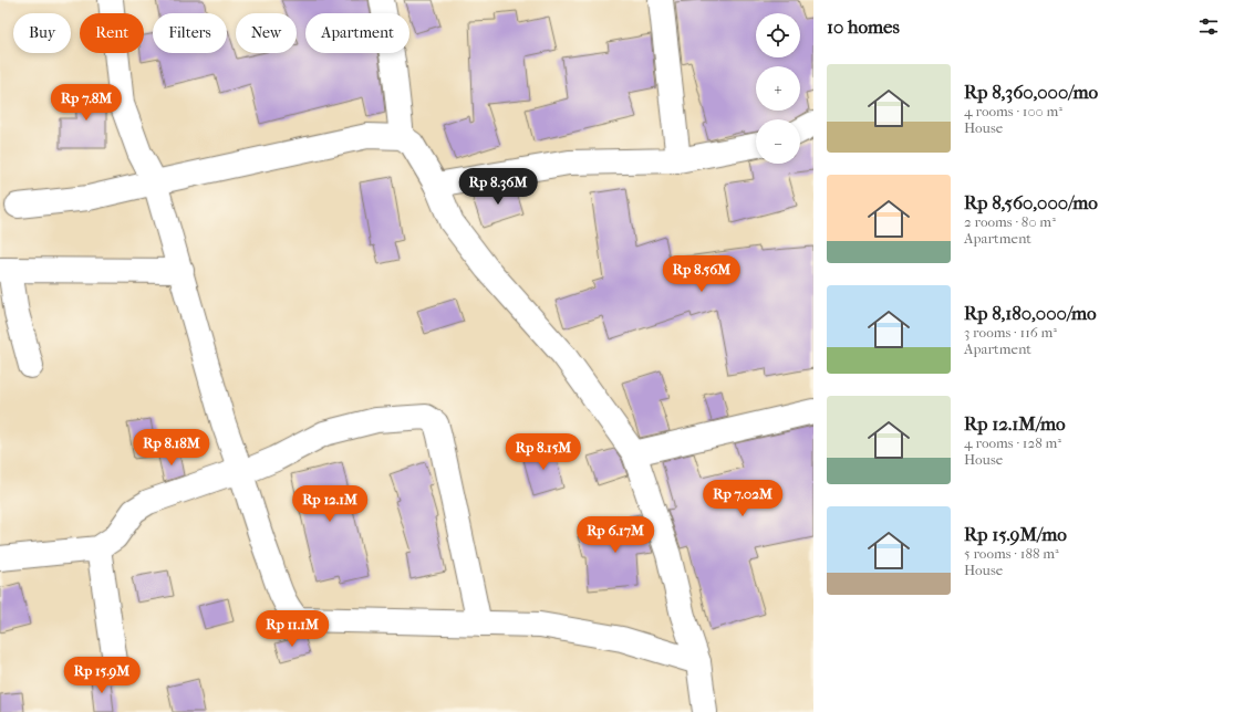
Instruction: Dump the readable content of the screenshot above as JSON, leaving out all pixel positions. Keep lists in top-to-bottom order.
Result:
{
  "page": {
    "heading": "10 homes",
    "map_buttons": ["+", "−"],
    "chip": [
      "Buy",
      "Rent",
      "Filters",
      "New",
      "Apartment"
    ],
    "list": [
      {
        "name": "Rp 8,360,000/mo",
        "note": "4 rooms · 100 m² · House"
      },
      {
        "name": "Rp 8,560,000/mo",
        "note": "2 rooms · 80 m² · Apartment"
      },
      {
        "name": "Rp 8,180,000/mo",
        "note": "3 rooms · 116 m² · Apartment"
      },
      {
        "name": "Rp 12.1M/mo",
        "note": "4 rooms · 128 m² · House"
      },
      {
        "name": "Rp 15.9M/mo",
        "note": "5 rooms · 188 m² · House"
      }
    ],
    "price": [
      "Rp 7.8M",
      "Rp 8.36M",
      "Rp 8.56M",
      "Rp 8.18M",
      "Rp 8.15M",
      "Rp 7.02M",
      "Rp 12.1M",
      "Rp 6.17M",
      "Rp 11.1M",
      "Rp 15.9M"
    ]
  }
}
